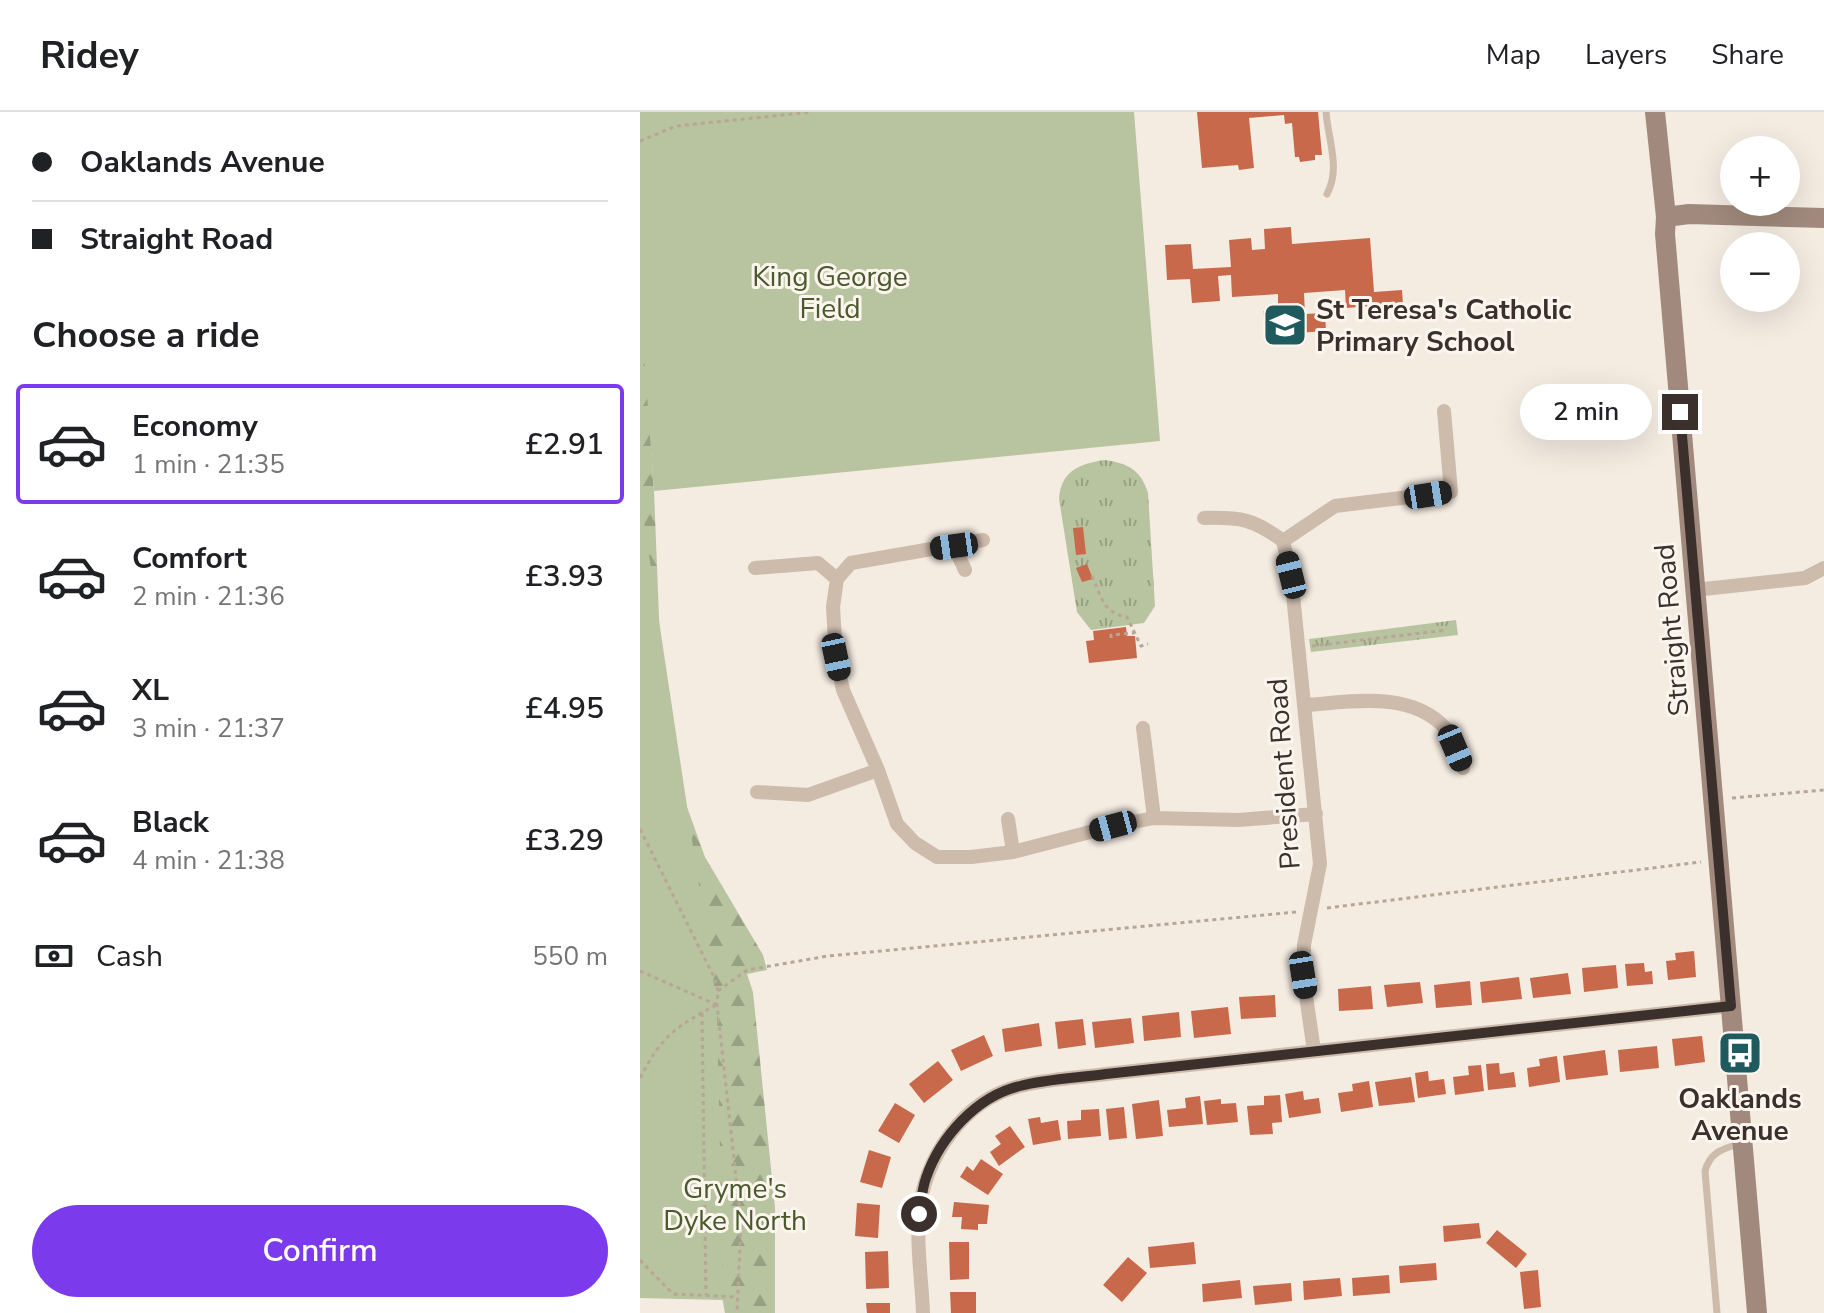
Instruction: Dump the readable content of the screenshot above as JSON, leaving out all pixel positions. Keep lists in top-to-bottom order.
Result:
{
  "streets": {
    "street": ["Straight Road", "President Road"]
  },
  "parks": ["King George Field", "Gryme's Dyke North"],
  "places": {
    "school or university": ["St Teresa's Catholic Primary School"],
    "bus stop": ["Oaklands Avenue"]
  },
  "page": {
    "header": "Ridey",
    "nav": ["Map", "Layers", "Share"],
    "banner": ["Oaklands Avenue", "Straight Road"],
    "map_buttons": ["+", "−"],
    "heading": "Choose a ride",
    "list": [
      {
        "name": "Economy",
        "note": "1 min · 21:35",
        "value": "£2.91"
      },
      {
        "name": "Comfort",
        "note": "2 min · 21:36",
        "value": "£3.93"
      },
      {
        "name": "XL",
        "note": "3 min · 21:37",
        "value": "£4.95"
      },
      {
        "name": "Black",
        "note": "4 min · 21:38",
        "value": "£3.29"
      }
    ],
    "bubble": "2 min",
    "pay": ["Cash", "550 m"],
    "buttons": "Confirm"
  }
}
